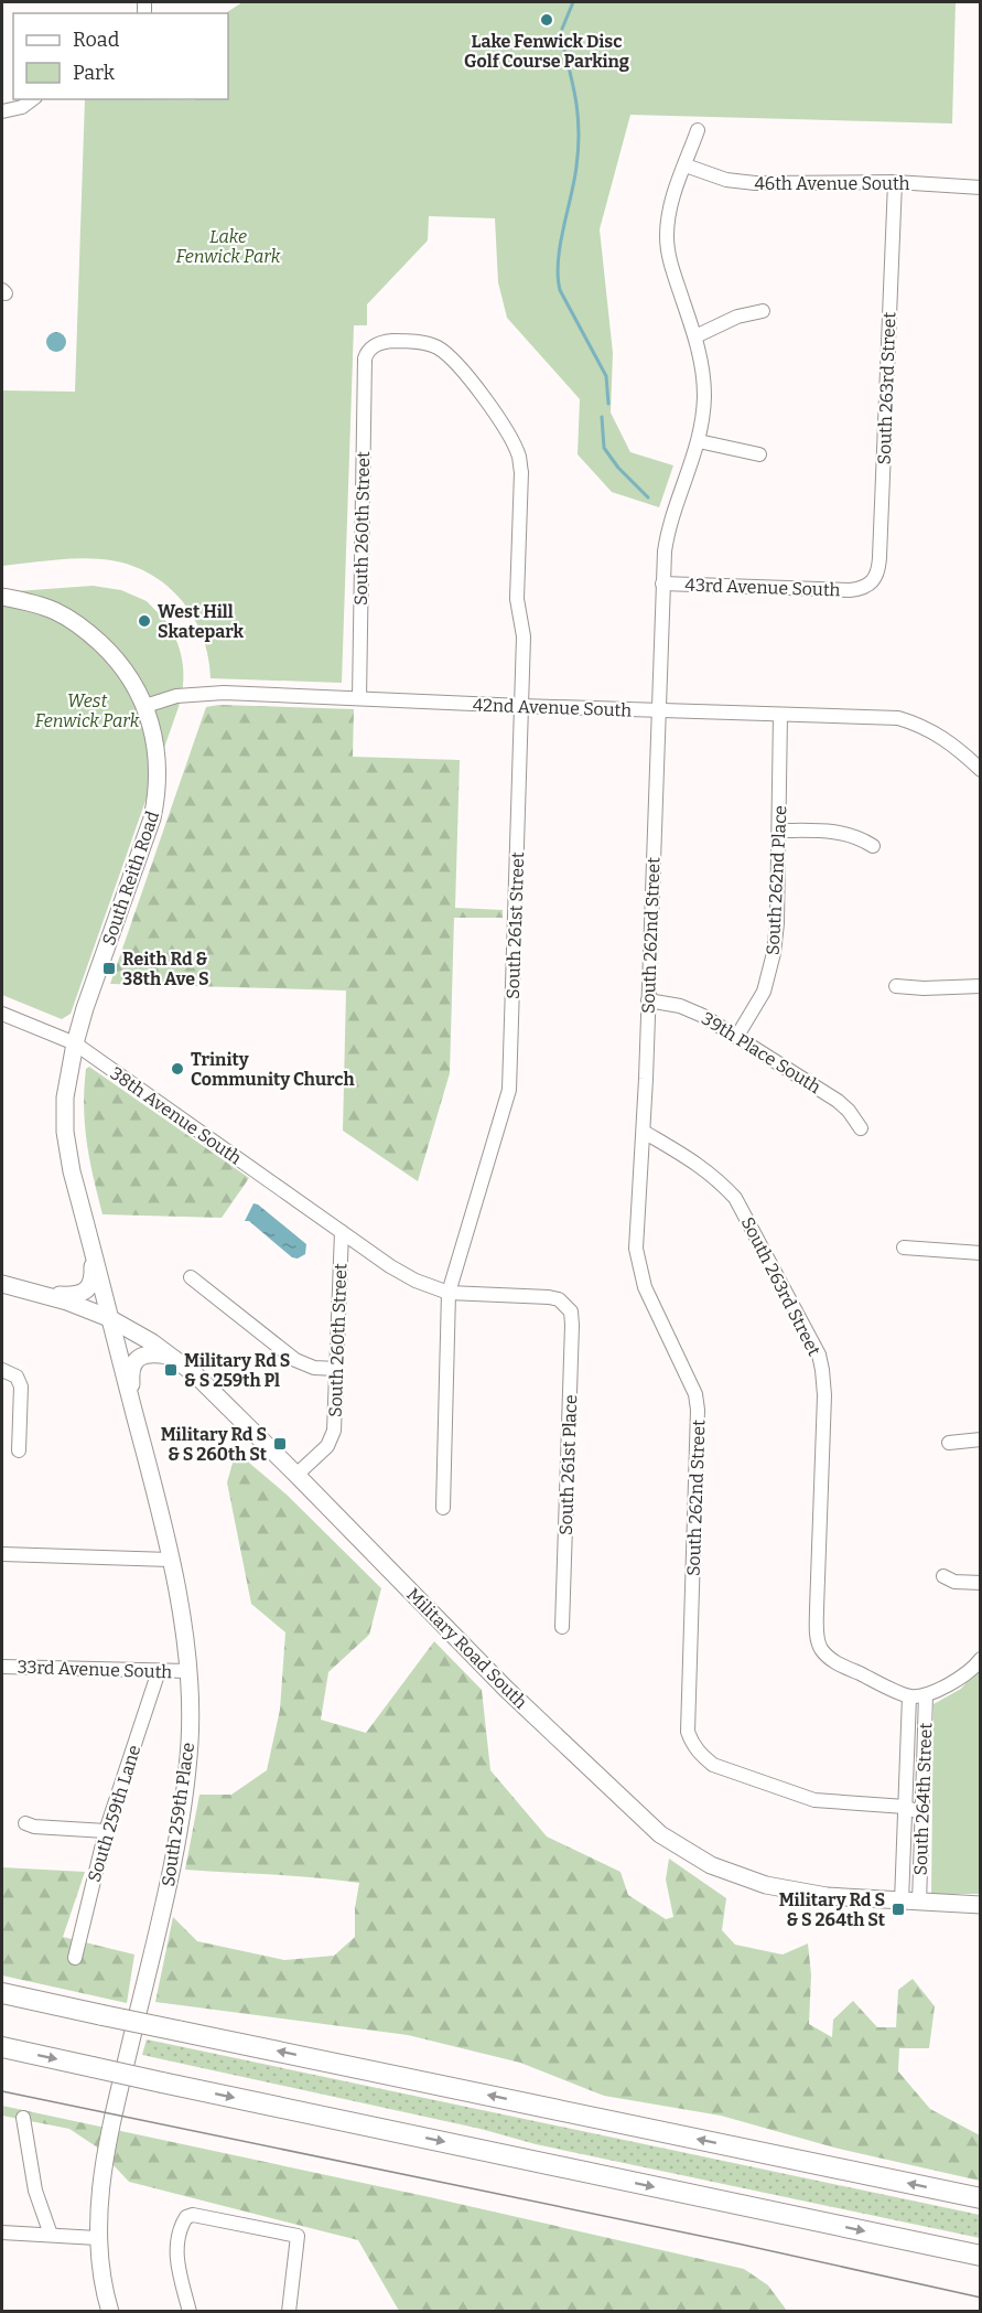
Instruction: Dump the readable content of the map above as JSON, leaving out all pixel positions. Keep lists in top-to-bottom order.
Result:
{
  "streets": {
    "main road": ["South Reith Road", "Military Road South", "South 259th Place"],
    "street": [
      "46th Avenue South",
      "South 263rd Street",
      "South 260th Street",
      "43rd Avenue South",
      "42nd Avenue South",
      "South 262nd Place",
      "South 261st Street",
      "South 262nd Street",
      "39th Place South",
      "38th Avenue South",
      "South 261st Place",
      "33rd Avenue South",
      "South 264th Street",
      "South 259th Lane"
    ]
  },
  "crossings": [
    ["46th Avenue South", "South 263rd Street"],
    ["46th Avenue South", "South 262nd Street"],
    ["South 263rd Street", "43rd Avenue South"],
    ["South 263rd Street", "South 262nd Street"],
    ["South 263rd Street", "South 264th Street"],
    ["South 260th Street", "42nd Avenue South"],
    ["South 260th Street", "South 261st Street"],
    ["South 260th Street", "38th Avenue South"],
    ["South 260th Street", "Military Road South"],
    ["43rd Avenue South", "South 262nd Street"],
    ["42nd Avenue South", "South Reith Road"],
    ["42nd Avenue South", "South 262nd Place"],
    ["42nd Avenue South", "South 261st Street"],
    ["42nd Avenue South", "South 262nd Street"],
    ["South Reith Road", "38th Avenue South"],
    ["South Reith Road", "Military Road South"],
    ["South Reith Road", "South 259th Place"],
    ["South 262nd Place", "39th Place South"],
    ["South 261st Street", "38th Avenue South"],
    ["South 262nd Street", "39th Place South"],
    ["South 262nd Street", "South 264th Street"],
    ["38th Avenue South", "South 261st Place"],
    ["Military Road South", "South 264th Street"],
    ["Military Road South", "South 259th Place"],
    ["33rd Avenue South", "South 259th Lane"],
    ["33rd Avenue South", "South 259th Place"]
  ],
  "parks": ["Lake Fenwick Park", "West Fenwick Park"],
  "places": {
    "other": ["Lake Fenwick Disc Golf Course Parking", "West Hill Skatepark", "Trinity Community Church"],
    "transit": [
      "Reith Rd & 38th Ave S",
      "Military Rd S & S 259th Pl",
      "Military Rd S & S 260th St",
      "Military Rd S & S 264th St"
    ]
  },
  "legend": ["Road", "Park"]
}
